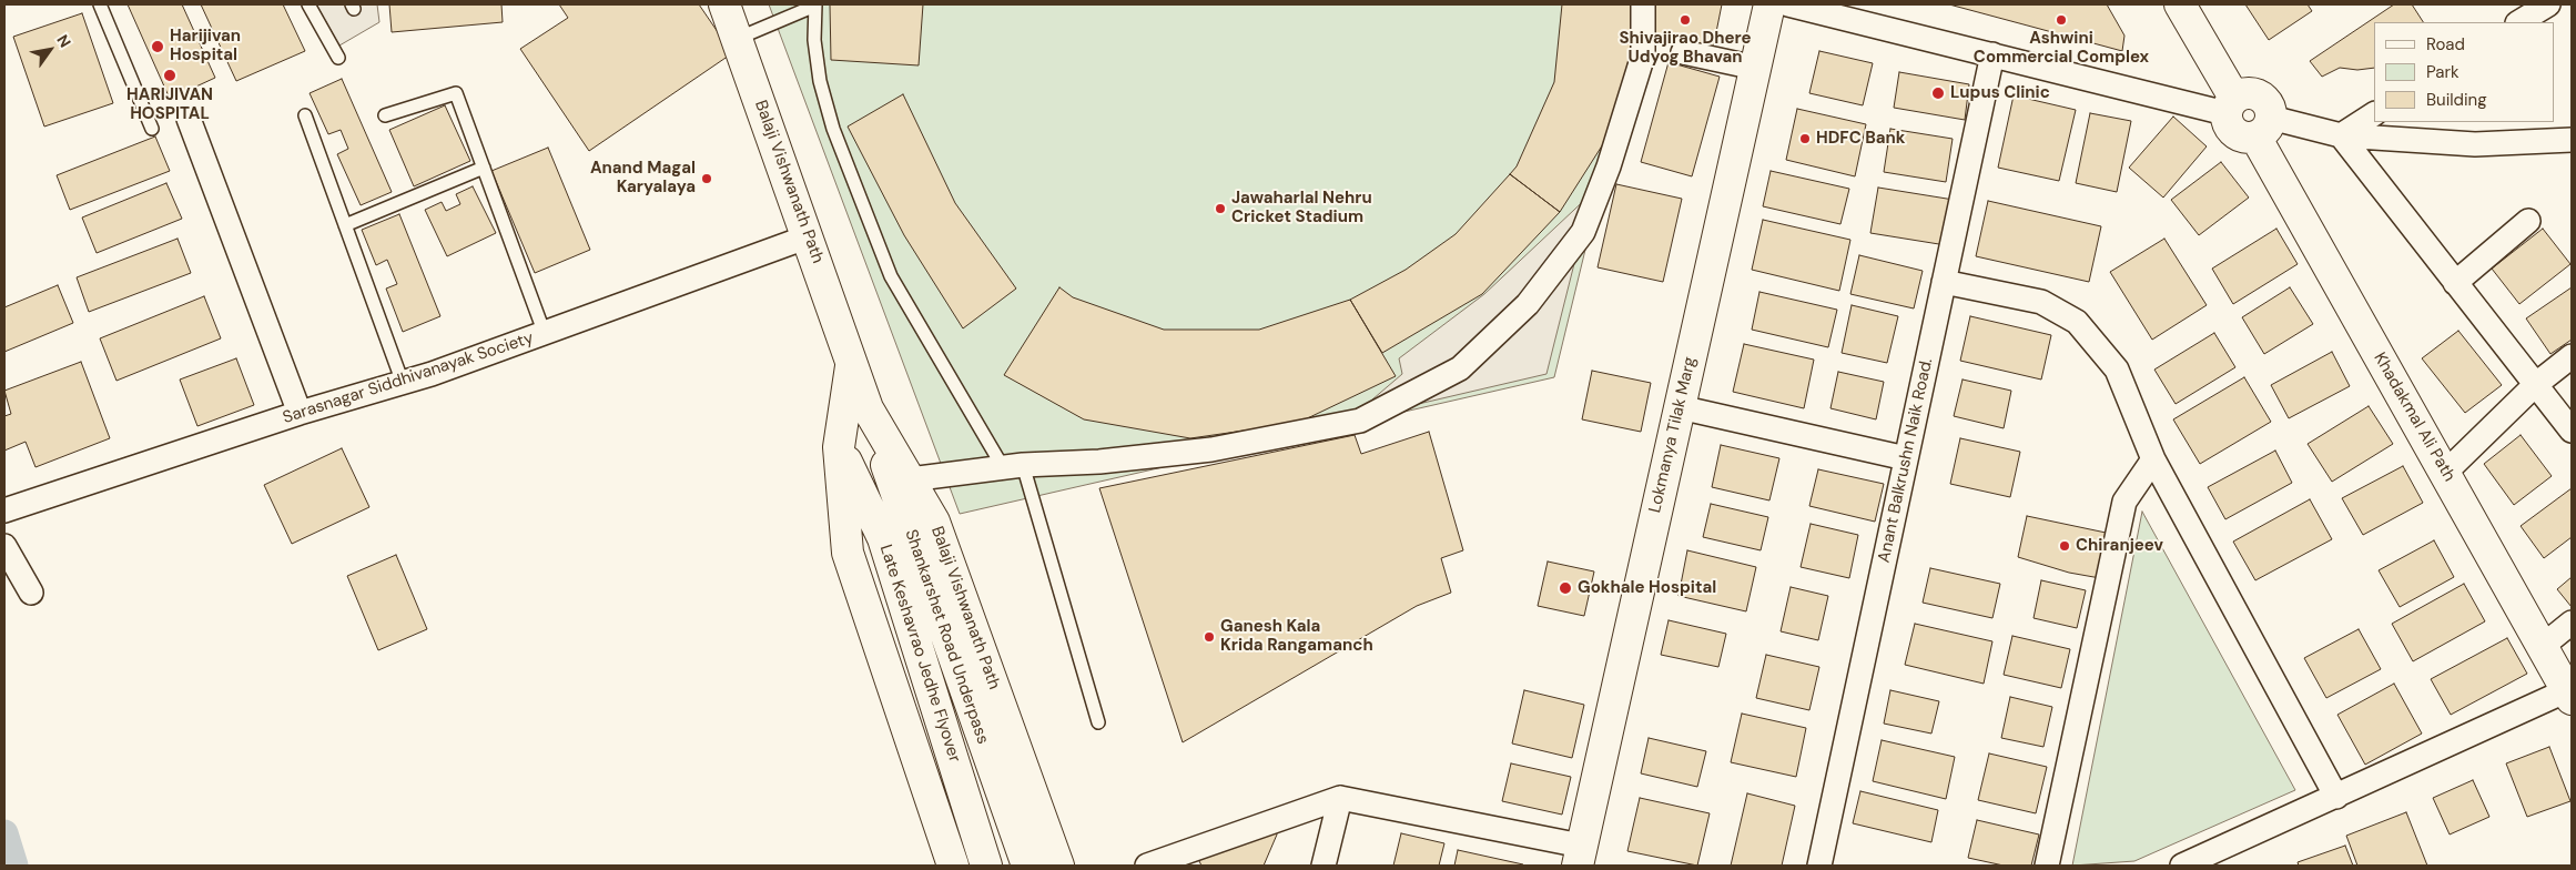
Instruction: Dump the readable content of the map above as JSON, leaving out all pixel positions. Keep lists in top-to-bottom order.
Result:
{
  "streets": {
    "main road": [
      "Balaji Vishwanath Path",
      "Khadakmal Ali Path",
      "Lokmanya Tilak Marg",
      "Shankarshet Road Underpass",
      "Late Keshavrao Jedhe Flyover"
    ],
    "street": ["Sarasnagar Siddhivanayak Society", "Anant Balkrushn Naik Road."]
  },
  "crossings": [
    ["Balaji Vishwanath Path", "Sarasnagar Siddhivanayak Society"],
    ["Balaji Vishwanath Path", "Shankarshet Road Underpass"],
    ["Balaji Vishwanath Path", "Late Keshavrao Jedhe Flyover"]
  ],
  "places": [
    "Shivajirao Dhere Udyog Bhavan",
    "Ashwini Commercial Complex",
    "Harijivan Hospital",
    "HARIJIVAN HOSPITAL",
    "Lupus Clinic",
    "HDFC Bank",
    "Anand Magal Karyalaya",
    "Jawaharlal Nehru Cricket Stadium",
    "Chiranjeev",
    "Gokhale Hospital",
    "Ganesh Kala Krida Rangamanch"
  ],
  "legend": ["Road", "Park", "Building"],
  "north": "top right"
}
